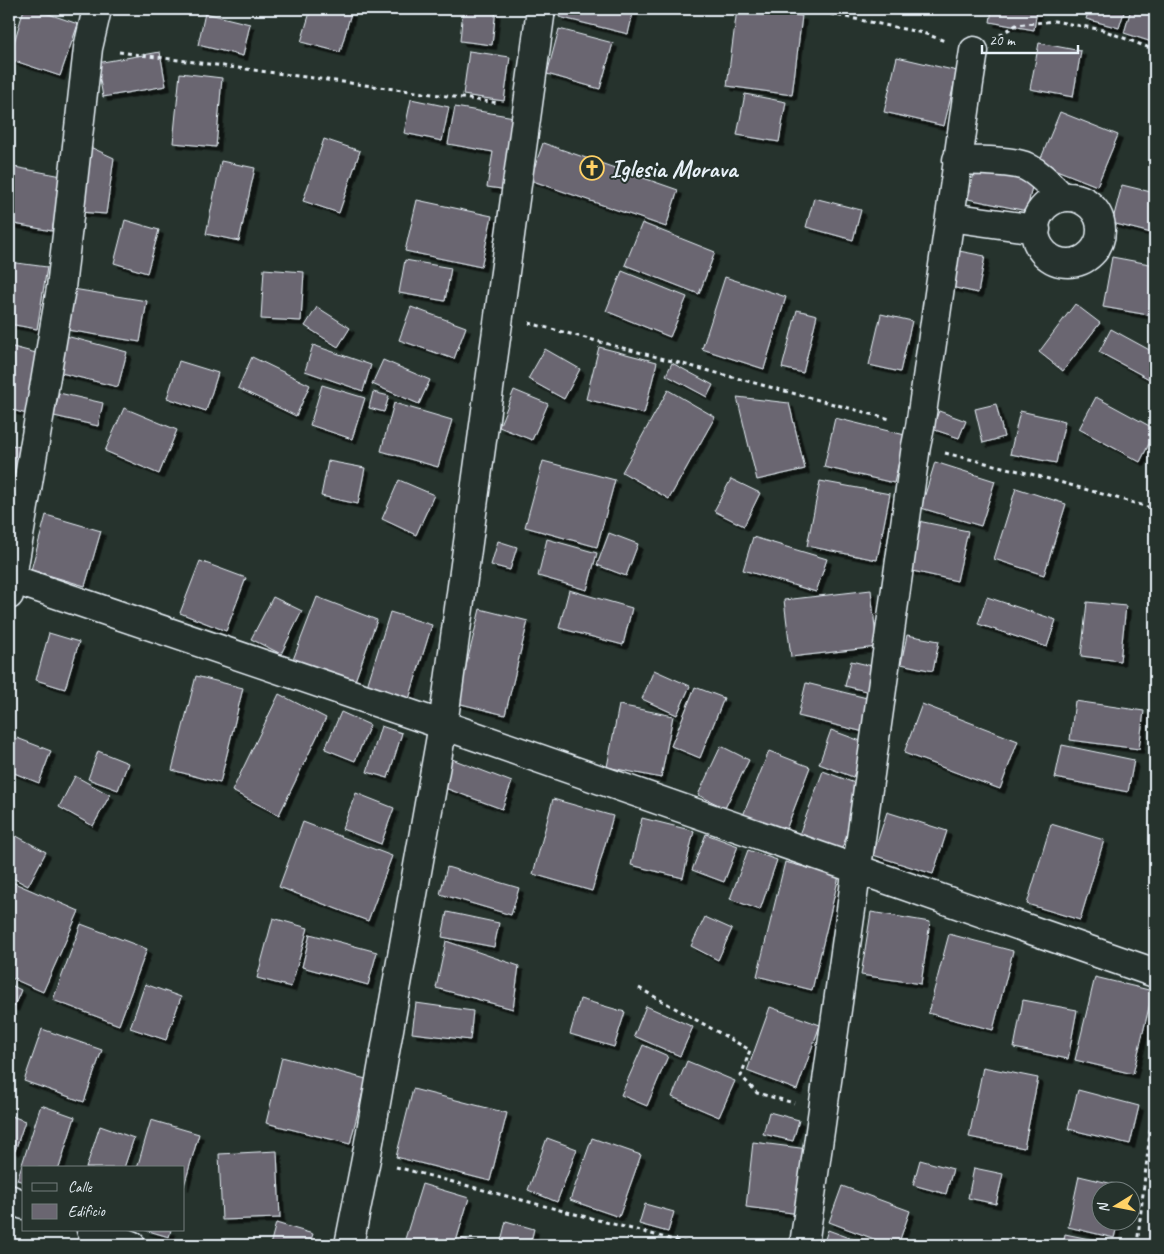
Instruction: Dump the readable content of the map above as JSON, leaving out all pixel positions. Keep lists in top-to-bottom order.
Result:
{
  "places": {
    "church": ["Iglesia Morava"]
  },
  "legend": ["Calle", "Edificio"],
  "scale_bar": "20 m",
  "north": "left"
}
